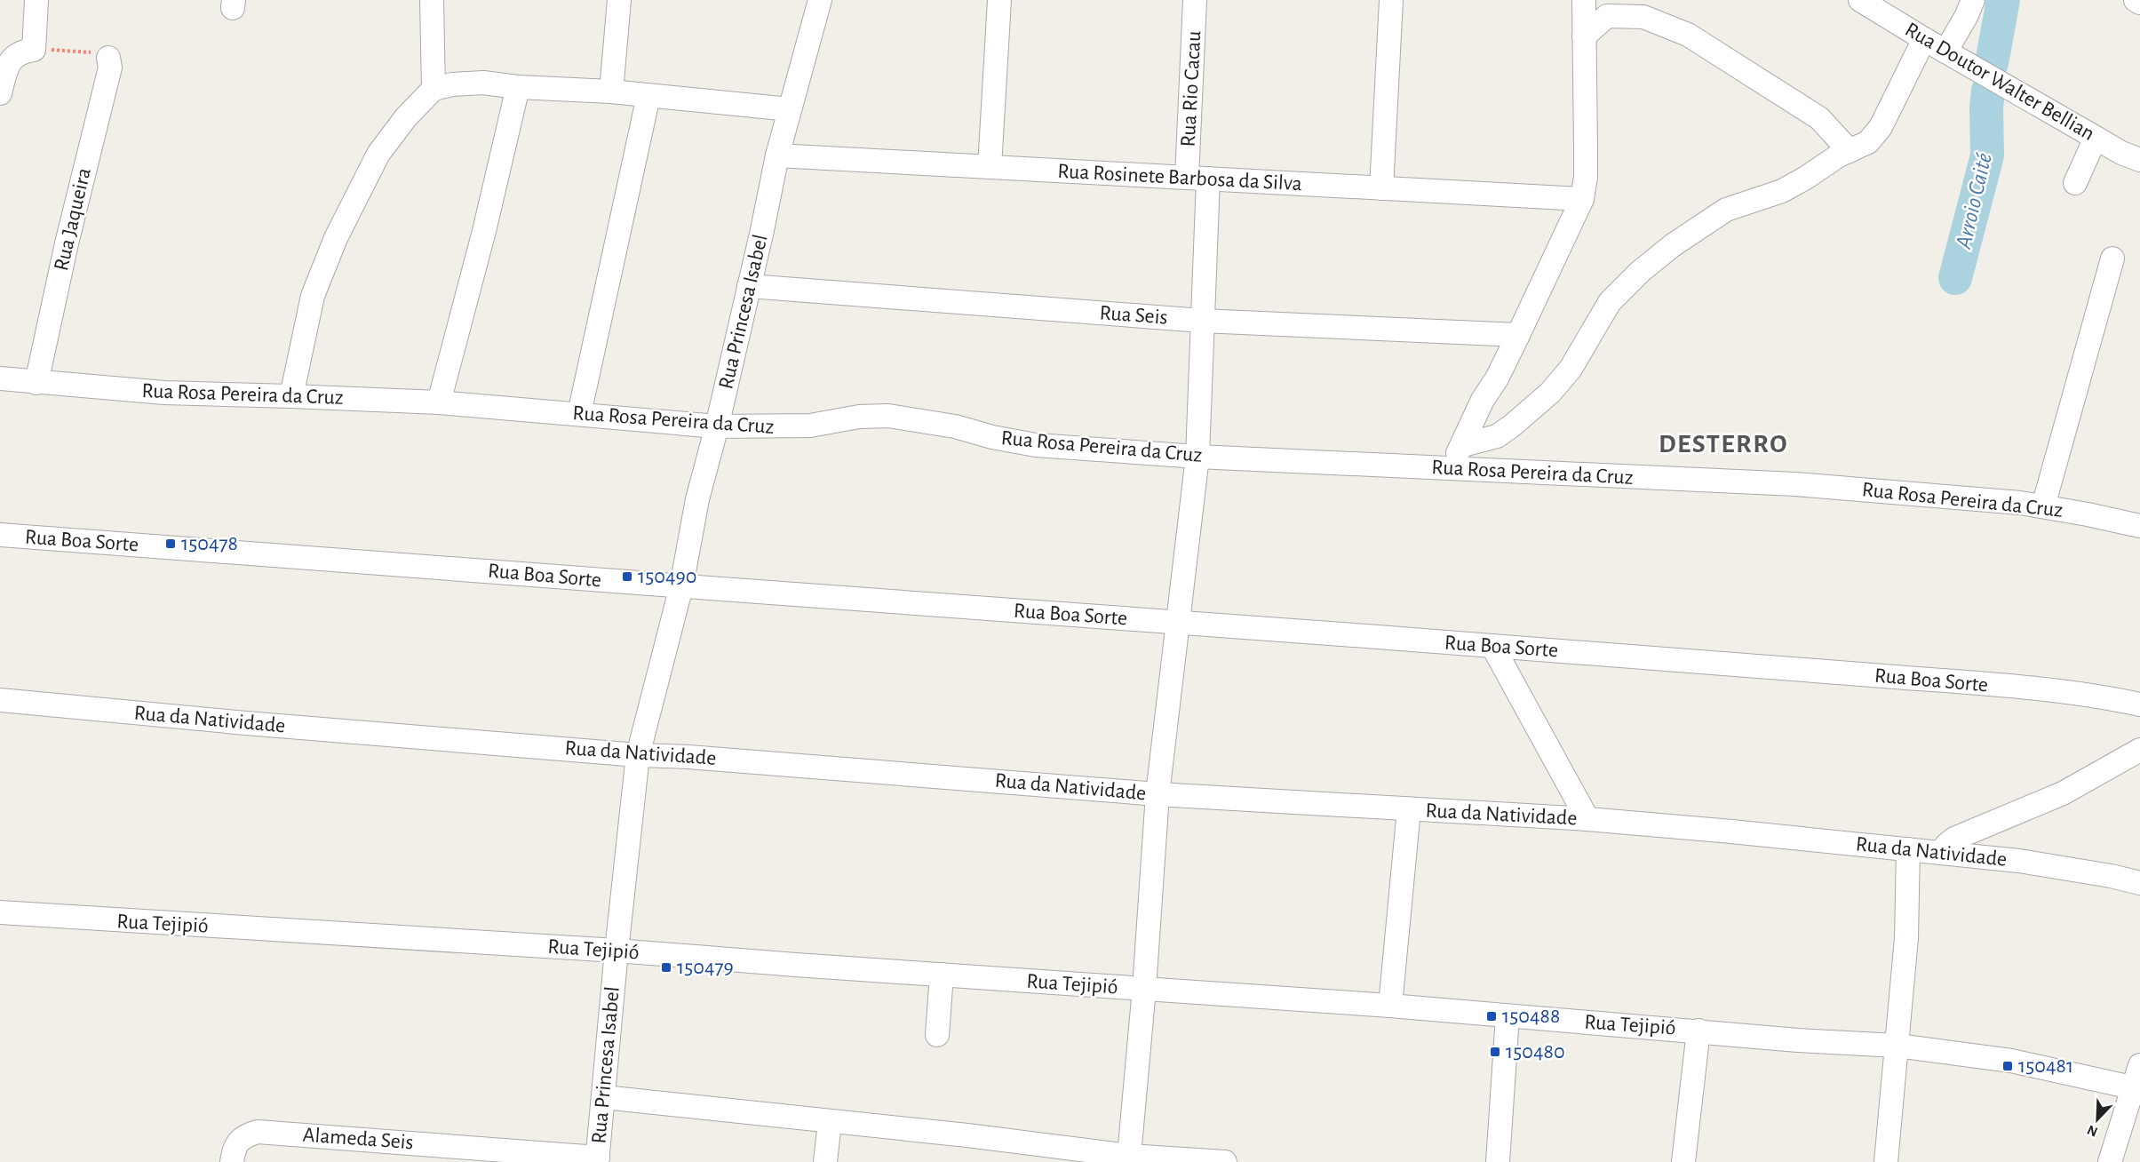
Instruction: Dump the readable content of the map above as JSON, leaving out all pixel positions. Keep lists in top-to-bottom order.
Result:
{
  "streets": {
    "street": [
      "Rua Doutor Walter Bellian",
      "Rua Rio Cacau",
      "Rua Rosinete Barbosa da Silva",
      "Rua Jaqueira",
      "Rua Princesa Isabel",
      "Rua Seis",
      "Rua Rosa Pereira da Cruz",
      "Rua Boa Sorte",
      "Rua da Natividade",
      "Rua Tejipió",
      "Alameda Seis"
    ]
  },
  "crossings": [
    ["Rua Rio Cacau", "Rua Rosinete Barbosa da Silva"],
    ["Rua Rio Cacau", "Rua Seis"],
    ["Rua Rio Cacau", "Rua Rosa Pereira da Cruz"],
    ["Rua Rio Cacau", "Rua Boa Sorte"],
    ["Rua Rio Cacau", "Rua da Natividade"],
    ["Rua Rio Cacau", "Rua Tejipió"],
    ["Rua Rosinete Barbosa da Silva", "Rua Princesa Isabel"],
    ["Rua Jaqueira", "Rua Rosa Pereira da Cruz"],
    ["Rua Princesa Isabel", "Rua Seis"],
    ["Rua Princesa Isabel", "Rua Rosa Pereira da Cruz"],
    ["Rua Princesa Isabel", "Rua Boa Sorte"],
    ["Rua Princesa Isabel", "Rua da Natividade"],
    ["Rua Princesa Isabel", "Rua Tejipió"],
    ["Rua Princesa Isabel", "Alameda Seis"]
  ],
  "districts": ["DESTERRO"],
  "water": ["Arroio Caité"],
  "places": {
    "transit": [
      "150478",
      "150490",
      "150479",
      "150488",
      "150480",
      "150481"
    ]
  },
  "north": "bottom left"
}
